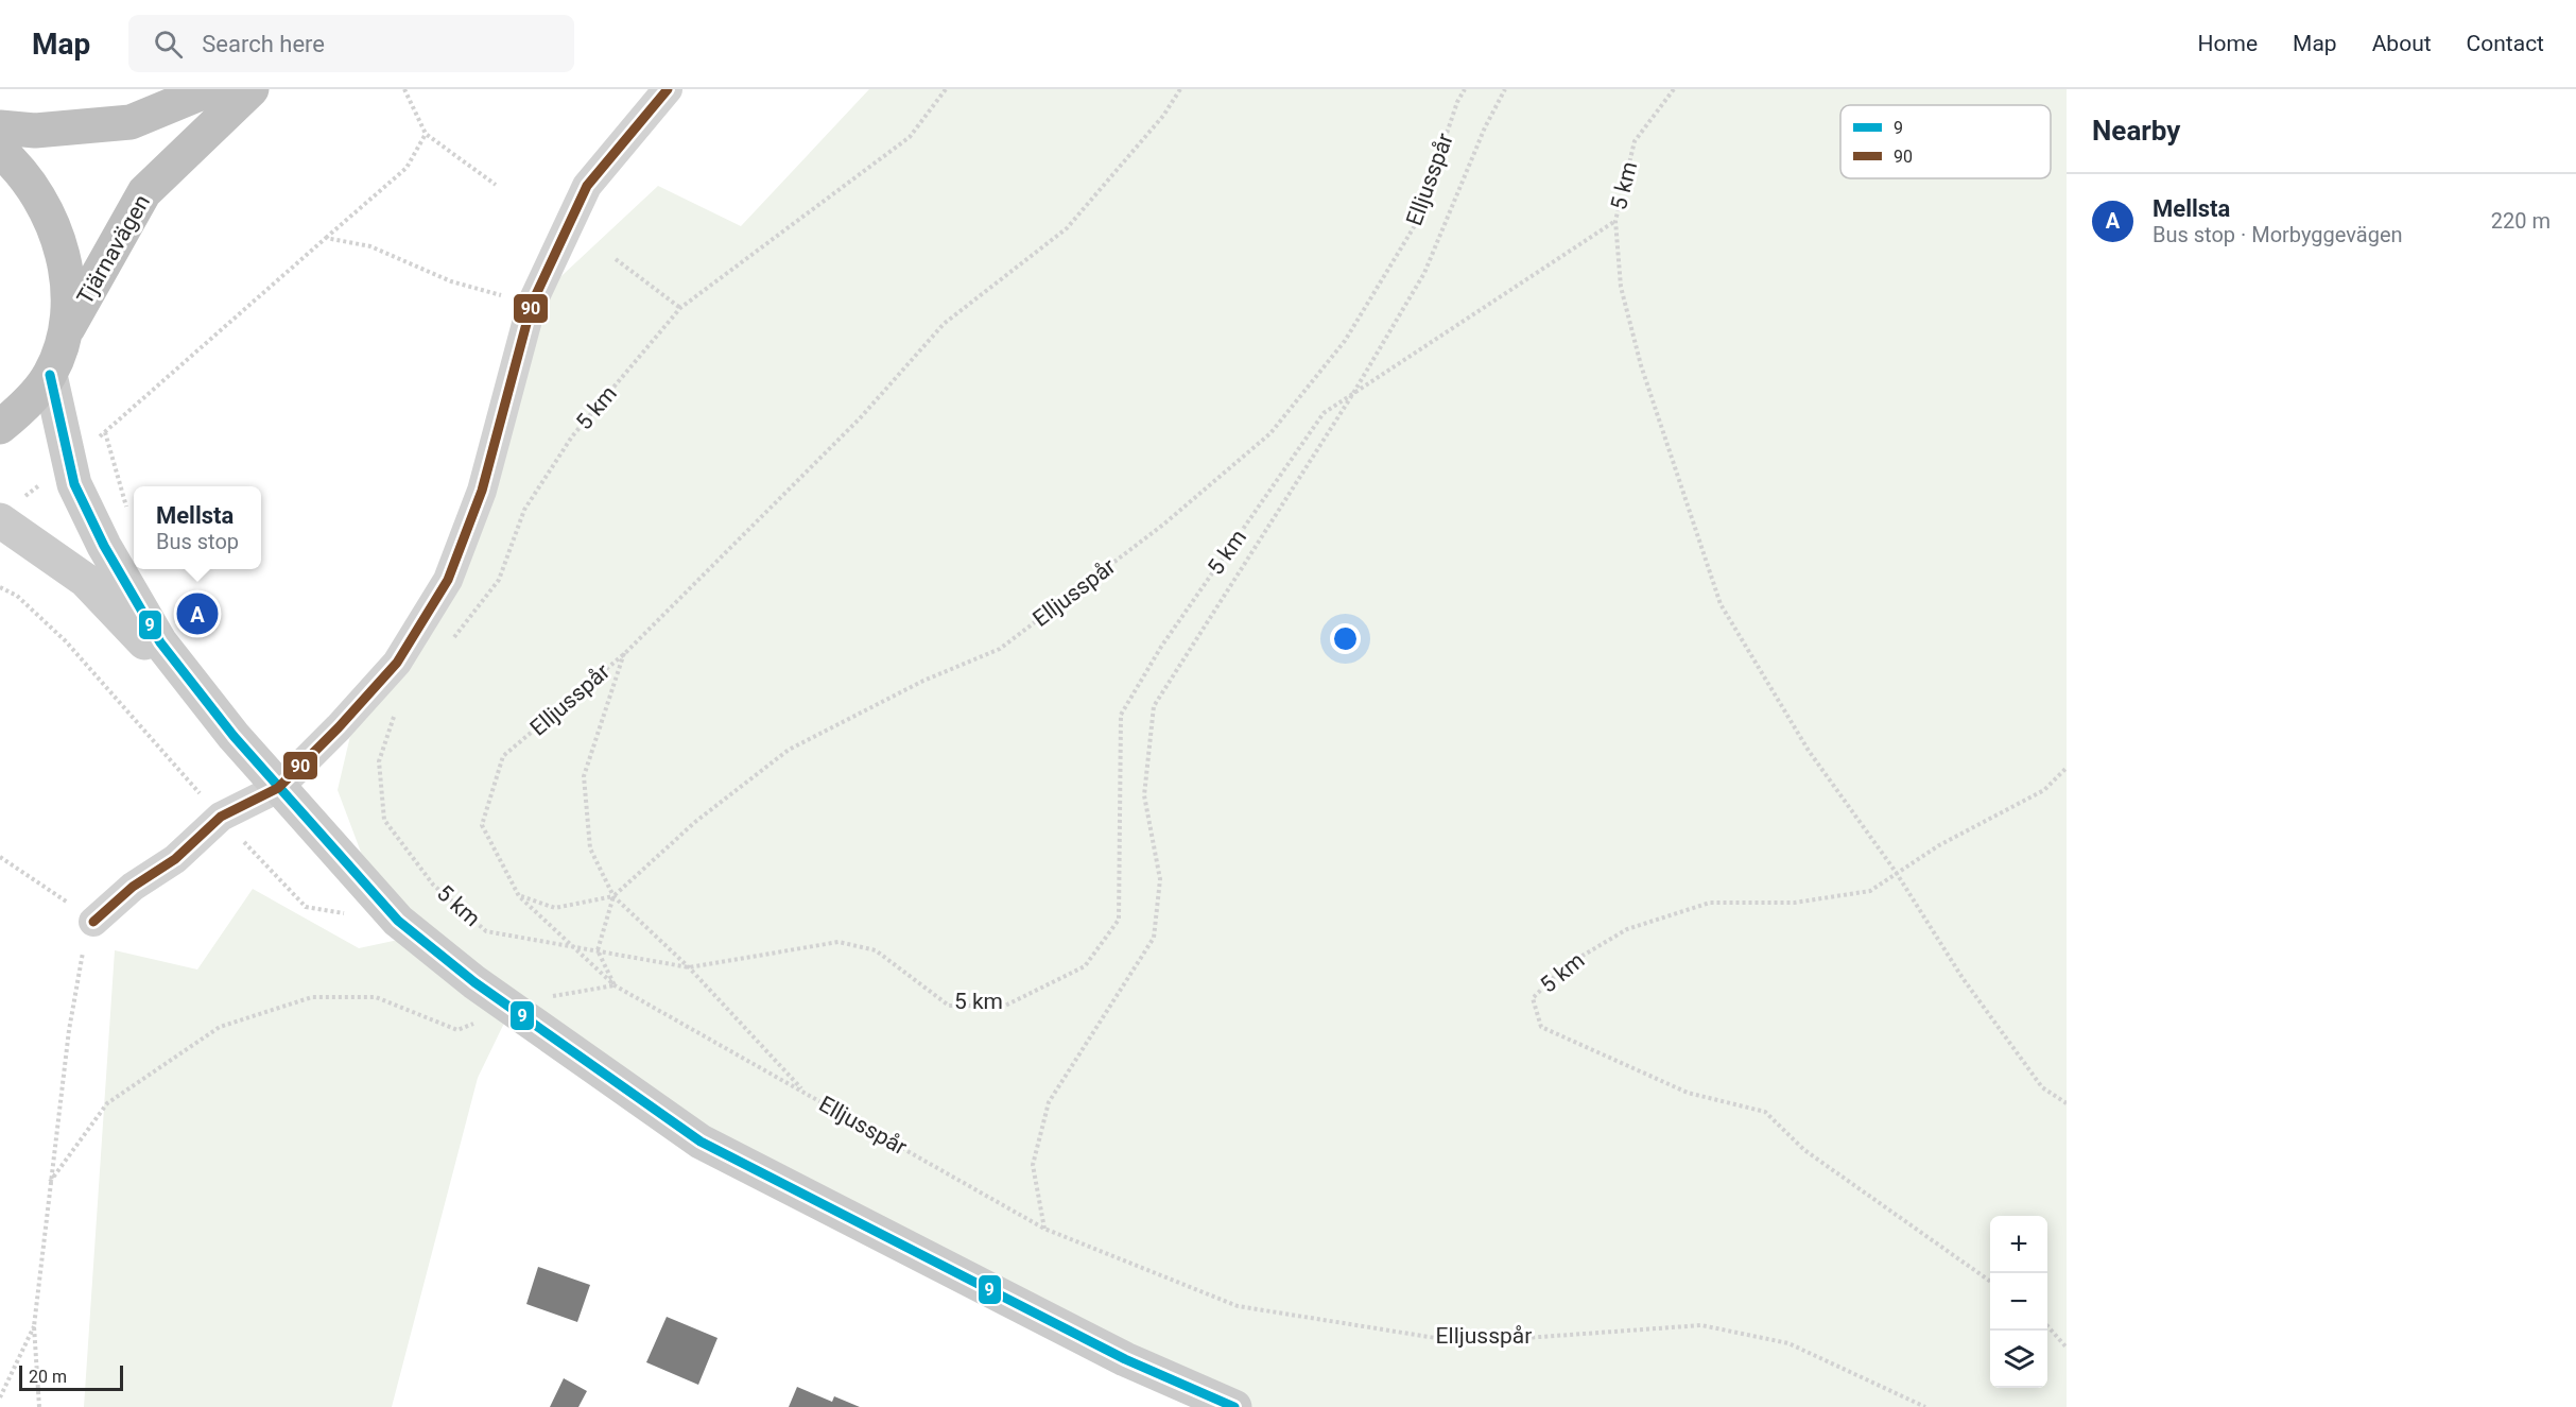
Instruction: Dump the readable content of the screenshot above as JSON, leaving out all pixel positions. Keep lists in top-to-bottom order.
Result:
{
  "streets": {
    "highway": ["Tjärnavägen"],
    "path": ["Elljusspår", "5 km"]
  },
  "crossings": [
    ["Elljusspår", "5 km"]
  ],
  "lines": ["transit line 90", "transit line 9"],
  "legend": ["9", "90"],
  "scale_bar": "20 m",
  "page": {
    "header": "Map",
    "search": "Search here",
    "nav": [
      "Home",
      "Map",
      "About",
      "Contact"
    ],
    "heading": "Nearby",
    "list": [
      {
        "mark": "A",
        "name": "Mellsta",
        "note": "Bus stop · Morbyggevägen",
        "value": "220 m"
      }
    ],
    "popup": ["Mellsta", "Bus stop"],
    "pins": "A",
    "map_buttons": ["+", "−"],
    "scale": "20 m"
  }
}
